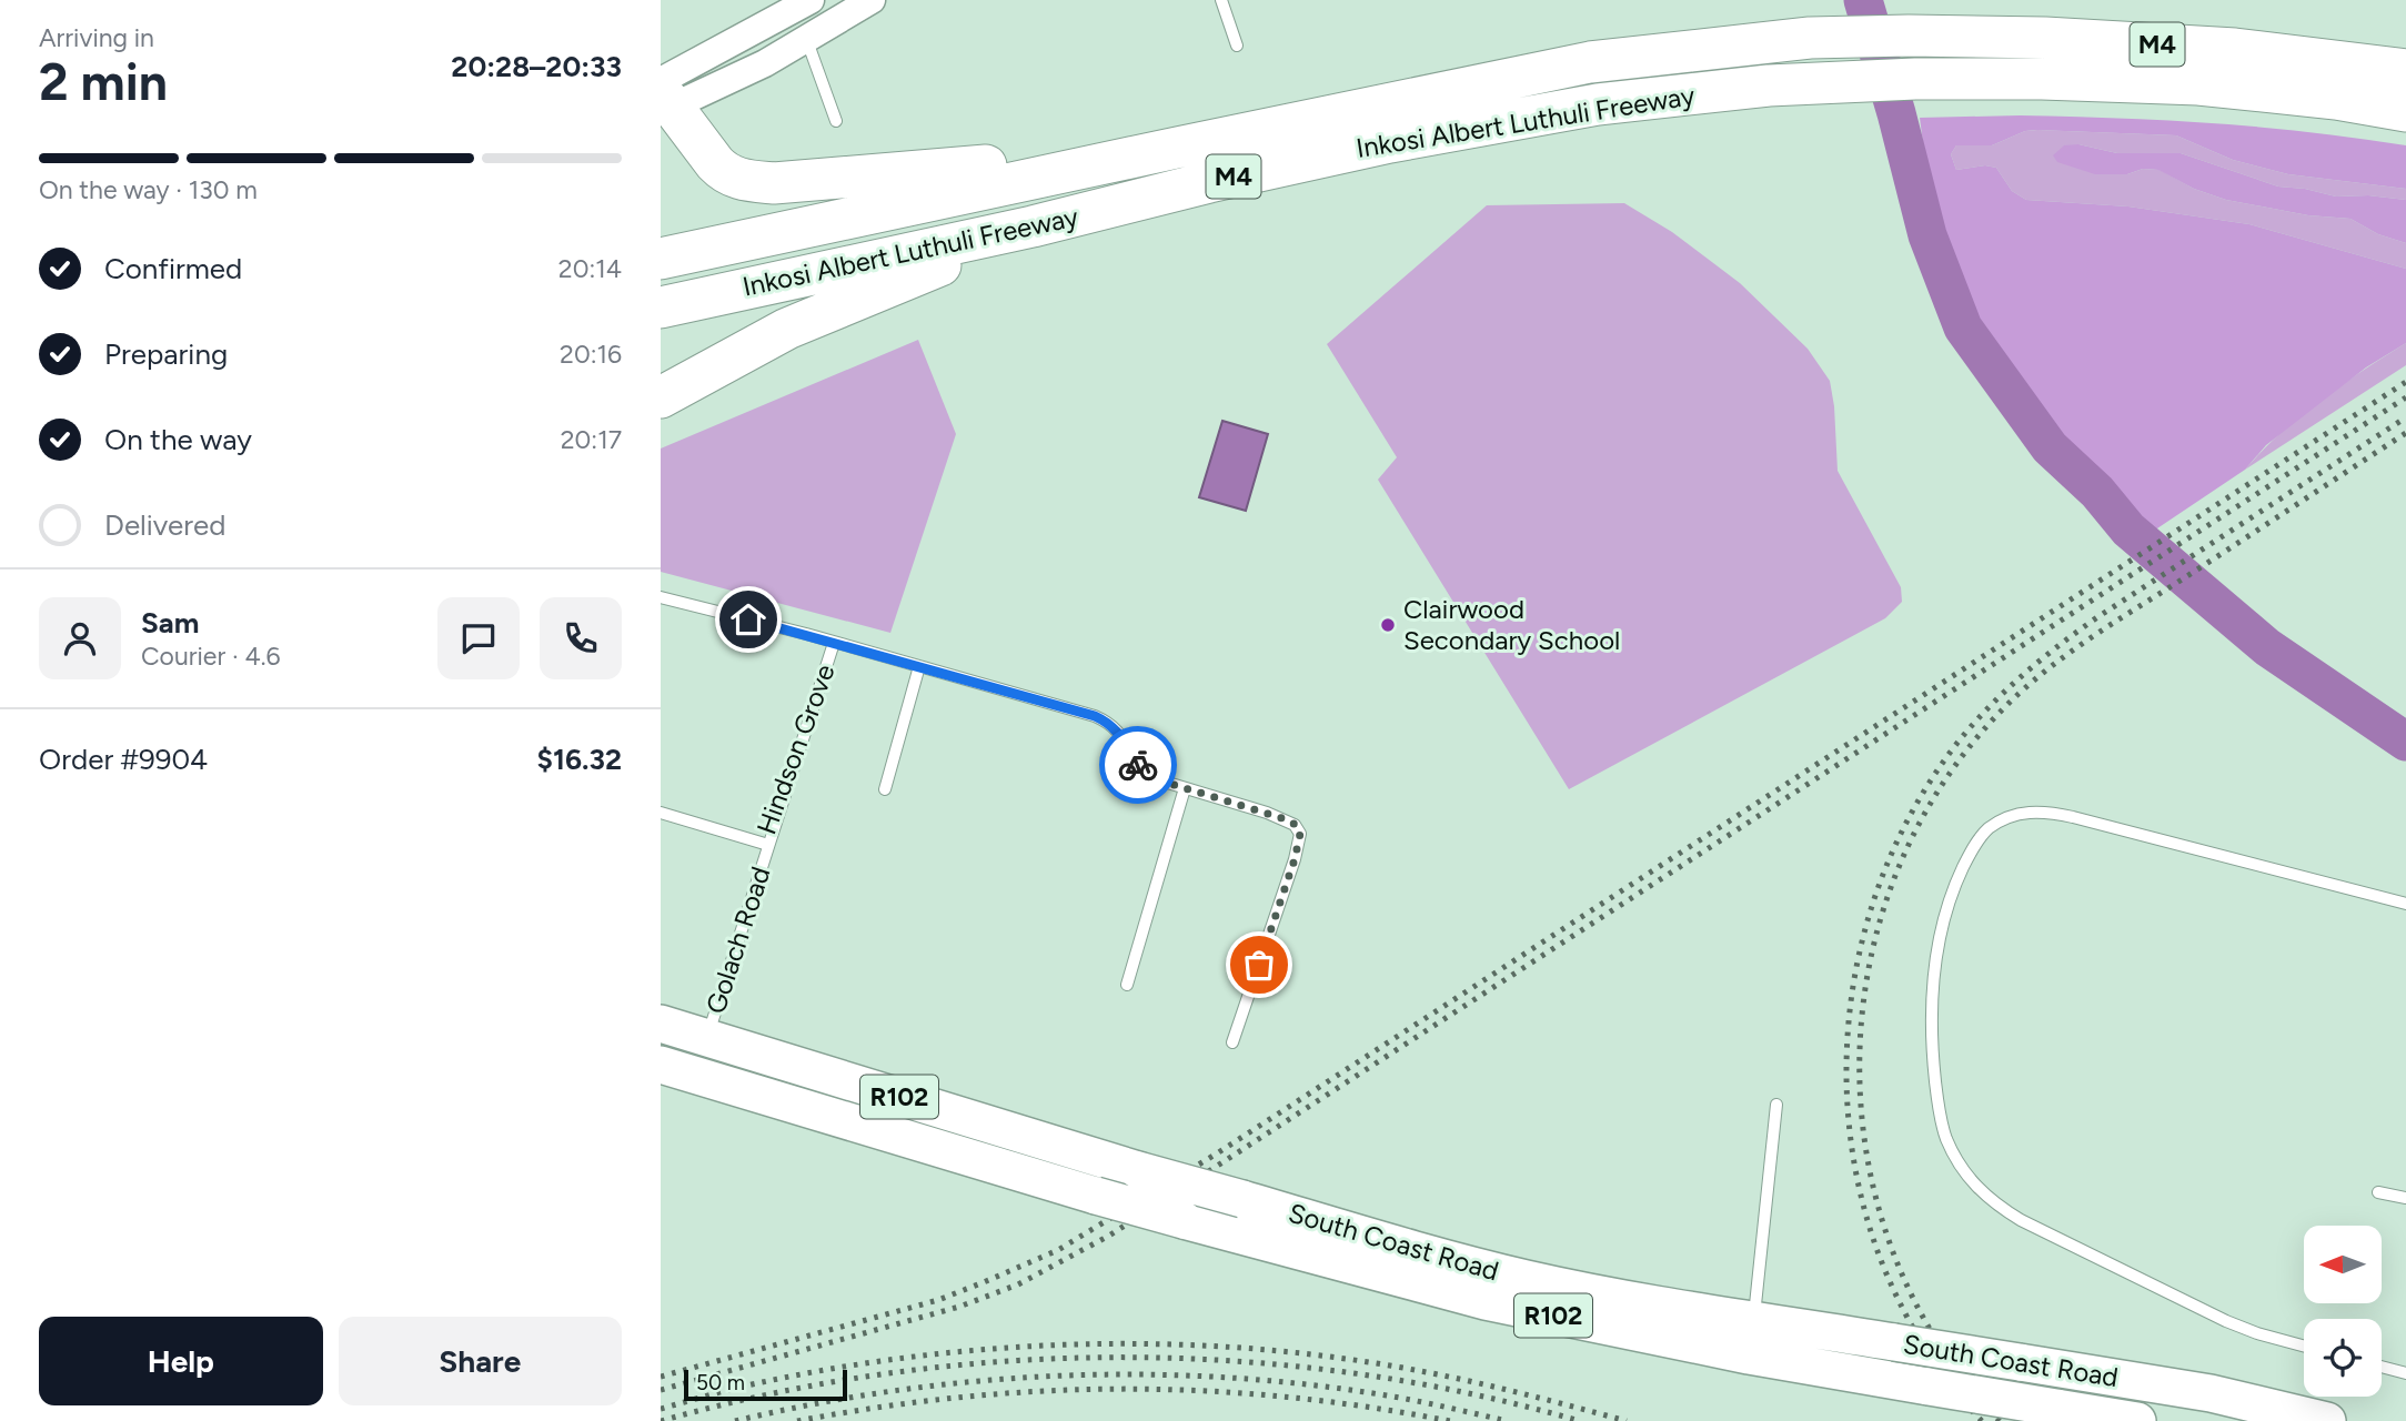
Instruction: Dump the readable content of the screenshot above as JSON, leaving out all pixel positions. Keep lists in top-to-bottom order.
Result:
{
  "streets": {
    "highway": [
      "M4",
      "Inkosi Albert Luthuli Freeway",
      "R102",
      "South Coast Road"
    ],
    "lane": ["Hindson Grove", "Golach Road"]
  },
  "crossings": [
    ["Hindson Grove", "Golach Road"],
    ["Golach Road", "South Coast Road"]
  ],
  "places": ["Clairwood Secondary School"],
  "scale_bar": "50 m",
  "north": "left",
  "page": {
    "heading": ["2 min", "Arriving in", "20:28–20:33"],
    "panel": [
      "Sam",
      "Courier · 4.6",
      "Order #9904",
      "$16.32"
    ],
    "bar": "On the way · 130 m",
    "list": [
      ["Confirmed", "20:14"],
      ["Preparing", "20:16"],
      ["On the way", "20:17"],
      "Delivered"
    ],
    "buttons": ["Help", "Share"],
    "scale": "50 m"
  }
}
